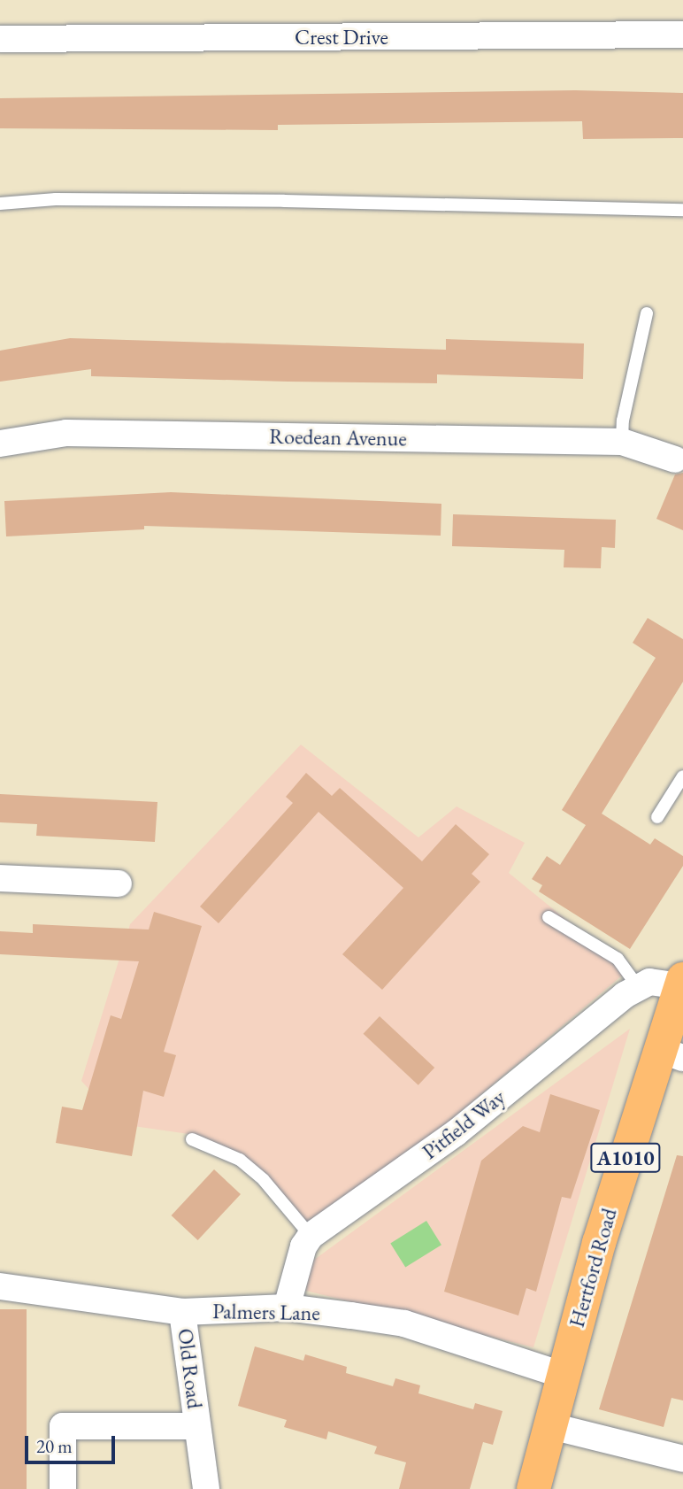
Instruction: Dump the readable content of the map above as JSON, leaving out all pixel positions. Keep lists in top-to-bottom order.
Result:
{
  "streets": {
    "main road": ["A1010", "Hertford Road"],
    "street": [
      "Crest Drive",
      "Roedean Avenue",
      "Pitfield Way",
      "Palmers Lane",
      "Old Road"
    ]
  },
  "crossings": [
    ["Pitfield Way", "Hertford Road"],
    ["Hertford Road", "Palmers Lane"],
    ["Palmers Lane", "Old Road"]
  ],
  "scale_bar": "20 m"
}
